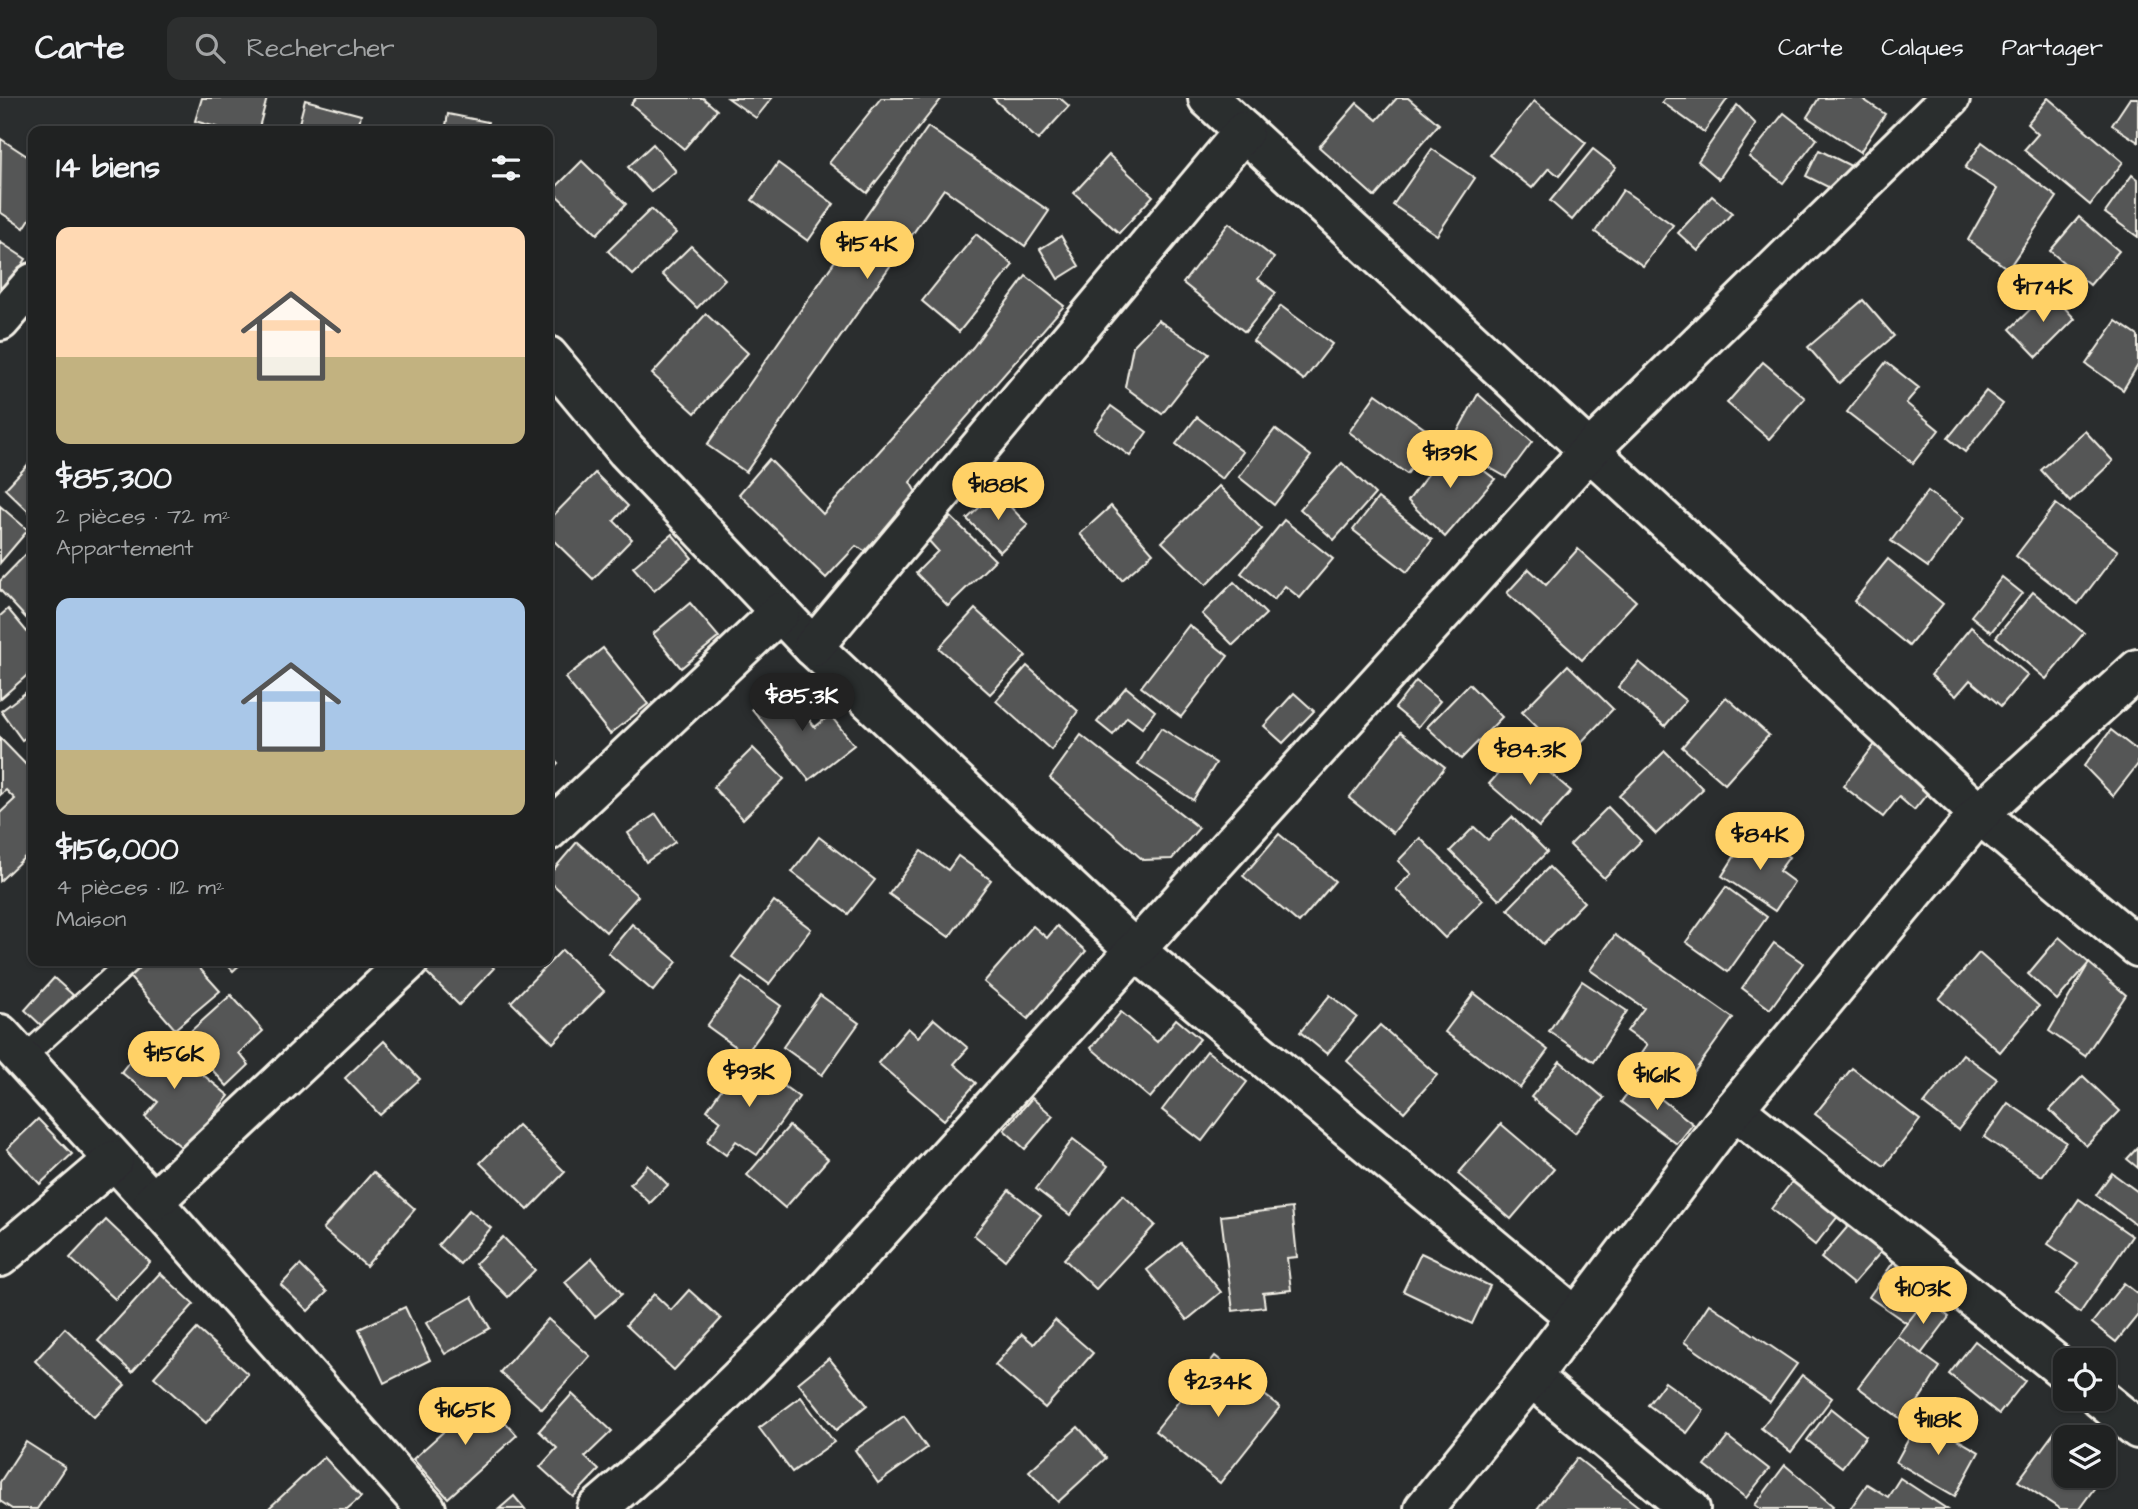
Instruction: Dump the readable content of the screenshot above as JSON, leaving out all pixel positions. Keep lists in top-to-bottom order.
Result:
{
  "page": {
    "header": "Carte",
    "search": "Rechercher",
    "nav": ["Carte", "Calques", "Partager"],
    "heading": "14 biens",
    "list": [
      {
        "name": "$85,300",
        "note": "2 pièces · 72 m² · Appartement"
      },
      {
        "name": "$156,000",
        "note": "4 pièces · 112 m² · Maison"
      }
    ],
    "price": [
      "$154K",
      "$174K",
      "$139K",
      "$188K",
      "$85.3K",
      "$84.3K",
      "$84K",
      "$156K",
      "$93K",
      "$161K",
      "$103K",
      "$234K",
      "$165K",
      "$118K"
    ]
  }
}
